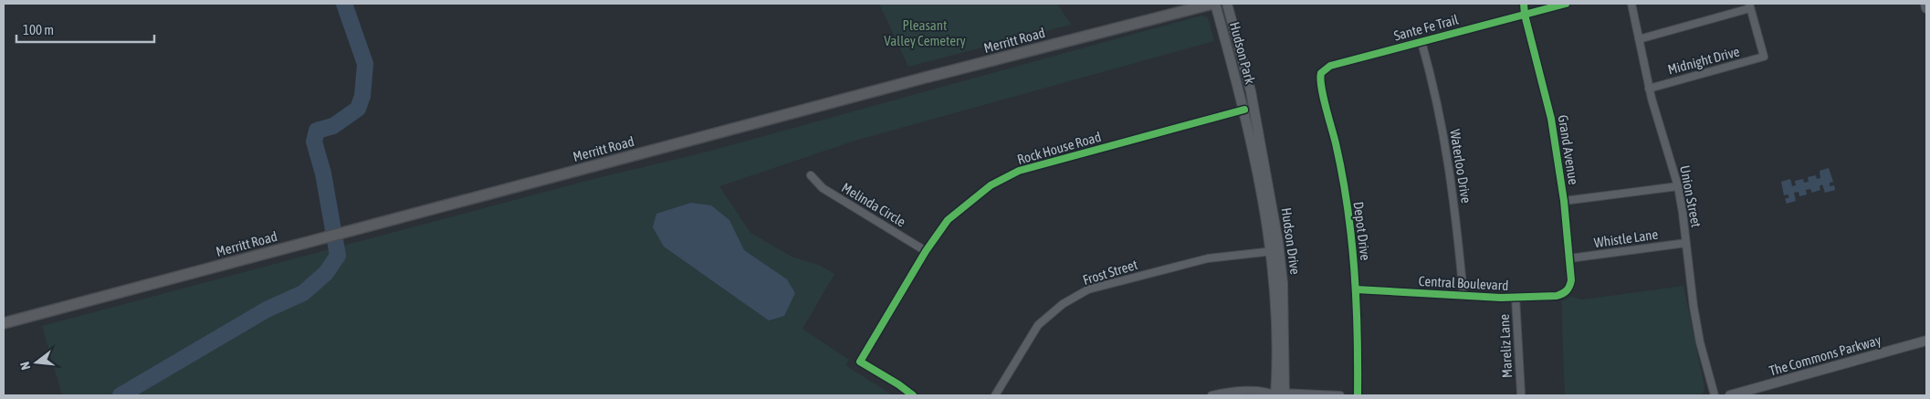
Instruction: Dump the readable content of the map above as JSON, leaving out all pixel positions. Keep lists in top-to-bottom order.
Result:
{
  "streets": {
    "main road": ["Merritt Road"],
    "street": [
      "Sante Fe Trail",
      "Hudson Park",
      "Midnight Drive",
      "Rock House Road",
      "Grand Avenue",
      "Waterloo Drive",
      "Union Street",
      "Melinda Circle",
      "Depot Drive",
      "Whistle Lane",
      "Hudson Drive",
      "Frost Street",
      "Central Boulevard",
      "Mareliz Lane",
      "The Commons Parkway"
    ]
  },
  "crossings": [
    ["Sante Fe Trail", "Grand Avenue"],
    ["Sante Fe Trail", "Waterloo Drive"],
    ["Sante Fe Trail", "Depot Drive"],
    ["Merritt Road", "Hudson Park"],
    ["Hudson Park", "Rock House Road"],
    ["Hudson Park", "Hudson Drive"],
    ["Midnight Drive", "Union Street"],
    ["Rock House Road", "Melinda Circle"],
    ["Rock House Road", "Hudson Drive"],
    ["Grand Avenue", "Whistle Lane"],
    ["Grand Avenue", "Central Boulevard"],
    ["Waterloo Drive", "Central Boulevard"],
    ["Union Street", "Whistle Lane"],
    ["Depot Drive", "Central Boulevard"],
    ["Hudson Drive", "Frost Street"],
    ["Central Boulevard", "Mareliz Lane"]
  ],
  "parks": ["Pleasant Valley Cemetery"],
  "scale_bar": "100 m",
  "north": "left"
}
